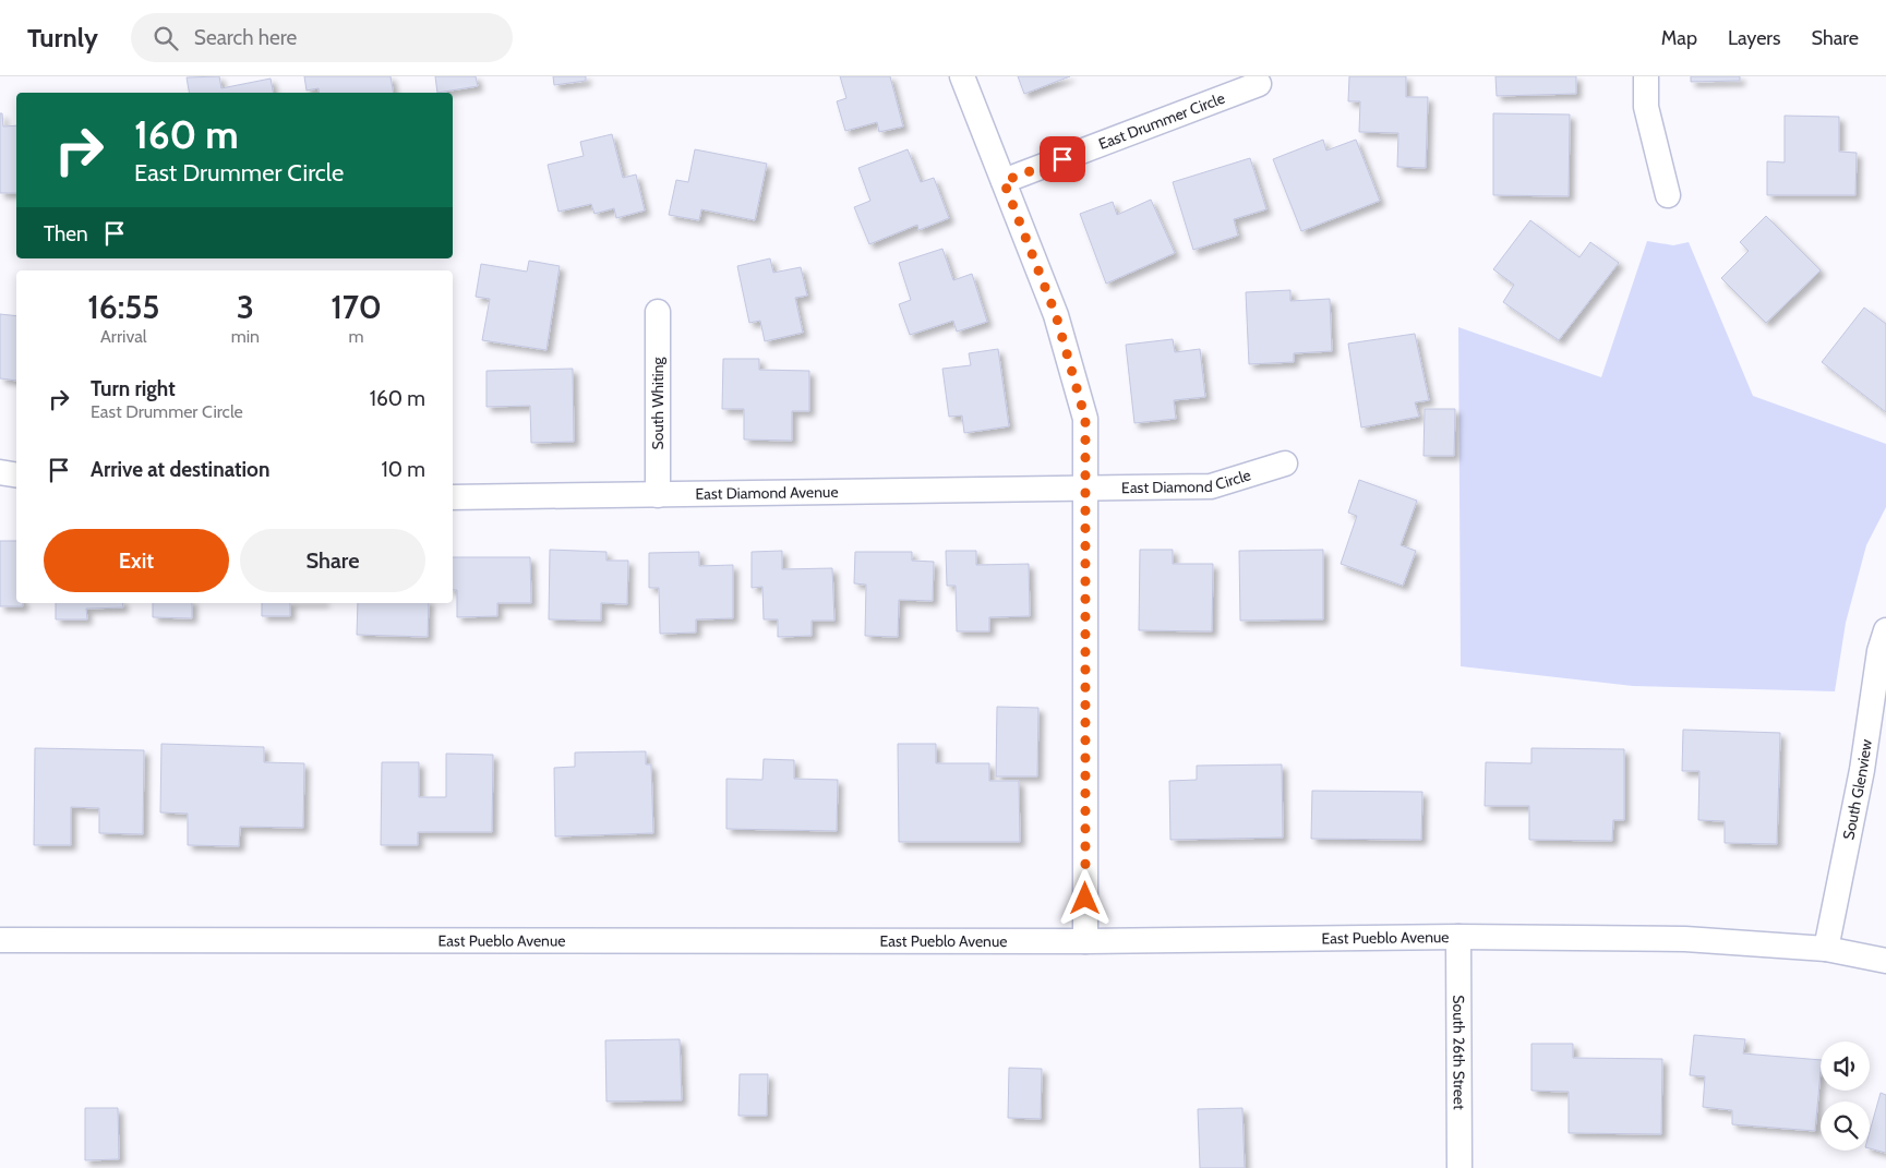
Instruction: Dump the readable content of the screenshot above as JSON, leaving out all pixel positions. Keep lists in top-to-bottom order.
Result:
{
  "streets": {
    "street": [
      "East Drummer Circle",
      "South Whiting",
      "East Diamond Circle",
      "East Diamond Avenue",
      "South Glenview",
      "East Pueblo Avenue",
      "South 26th Street"
    ]
  },
  "crossings": [
    ["South Whiting", "East Diamond Avenue"],
    ["East Diamond Circle", "East Diamond Avenue"],
    ["South Glenview", "East Pueblo Avenue"],
    ["East Pueblo Avenue", "South 26th Street"]
  ],
  "page": {
    "header": "Turnly",
    "search": "Search here",
    "nav": ["Map", "Layers", "Share"],
    "turn": ["160 m", "East Drummer Circle"],
    "then": "Then",
    "eta": [
      "16:55",
      "Arrival",
      "3",
      "min",
      "170",
      "m"
    ],
    "list": [
      {
        "name": "Turn right",
        "note": "East Drummer Circle",
        "value": "160 m"
      },
      {
        "name": "Arrive at destination",
        "value": "10 m"
      }
    ],
    "buttons": ["Exit", "Share"]
  }
}
